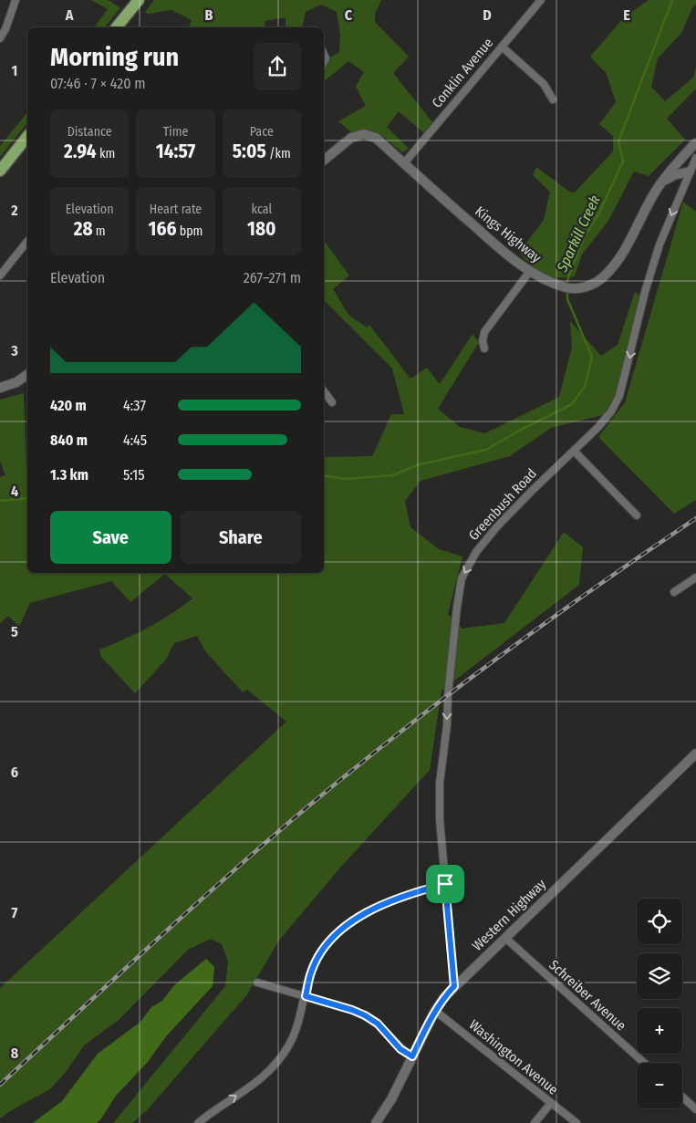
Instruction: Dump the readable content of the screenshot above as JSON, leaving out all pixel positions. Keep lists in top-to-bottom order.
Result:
{
  "streets": {
    "street": [
      "Conklin Avenue",
      "Kings Highway",
      "Greenbush Road",
      "Western Highway",
      "Schreiber Avenue",
      "Washington Avenue"
    ]
  },
  "crossings": [
    ["Conklin Avenue", "Kings Highway"],
    ["Greenbush Road", "Western Highway"],
    ["Western Highway", "Schreiber Avenue"],
    ["Western Highway", "Washington Avenue"]
  ],
  "one_way": ["Greenbush Road"],
  "water": ["Sparkill Creek"],
  "page": {
    "heading": ["Morning run", "07:46 · 7 × 420 m"],
    "stats": [
      ["Distance", "2.94 km"],
      ["Time", "14:57"],
      ["Pace", "5:05 /km"],
      ["Elevation", "28 m"],
      ["Heart rate", "166 bpm"],
      ["kcal", "180"]
    ],
    "chart": ["Elevation", "267–271 m"],
    "list": [
      {
        "name": "420 m",
        "note": "4:37"
      },
      {
        "name": "840 m",
        "note": "4:45"
      },
      {
        "name": "1.3 km",
        "note": "5:15"
      }
    ],
    "buttons": ["Save", "Share"],
    "map_buttons": ["+", "−"]
  },
  "grid": {
    "columns": [
      "A",
      "B",
      "C",
      "D",
      "E"
    ],
    "rows": [
      "1",
      "2",
      "3",
      "4",
      "5",
      "6",
      "7",
      "8"
    ]
  }
}
